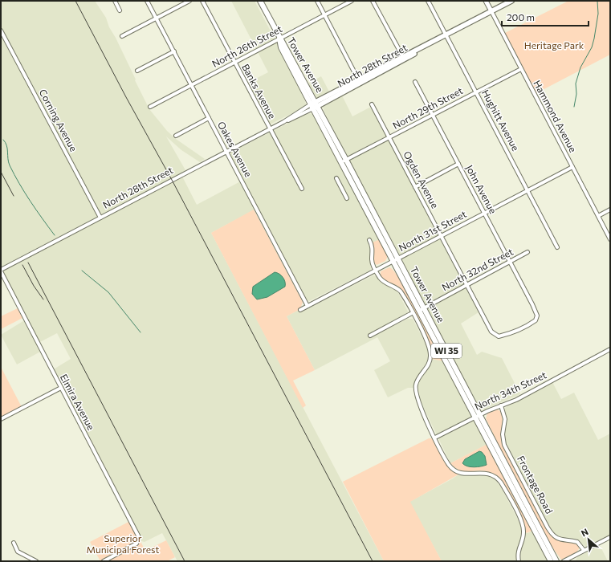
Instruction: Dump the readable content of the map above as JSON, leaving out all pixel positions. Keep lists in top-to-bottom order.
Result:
{
  "streets": {
    "main road": ["Tower Avenue", "North 28th Street", "WI 35"],
    "street": [
      "North 26th Street",
      "Banks Avenue",
      "North 29th Street",
      "Hammond Avenue",
      "Corning Avenue",
      "Hughitt Avenue",
      "Oakes Avenue",
      "Ogden Avenue",
      "John Avenue",
      "North 31st Street",
      "North 32nd Street",
      "North 34th Street",
      "Elmira Avenue",
      "Frontage Road"
    ]
  },
  "crossings": [
    ["North 26th Street", "Tower Avenue"],
    ["North 26th Street", "Banks Avenue"],
    ["North 26th Street", "Oakes Avenue"],
    ["Tower Avenue", "North 28th Street"],
    ["Tower Avenue", "North 29th Street"],
    ["Tower Avenue", "North 31st Street"],
    ["Tower Avenue", "North 32nd Street"],
    ["Tower Avenue", "North 34th Street"],
    ["North 28th Street", "Banks Avenue"],
    ["North 28th Street", "Hammond Avenue"],
    ["North 28th Street", "Corning Avenue"],
    ["North 28th Street", "Hughitt Avenue"],
    ["North 28th Street", "Oakes Avenue"],
    ["North 28th Street", "Elmira Avenue"],
    ["North 29th Street", "Hammond Avenue"],
    ["North 29th Street", "Hughitt Avenue"],
    ["North 29th Street", "Ogden Avenue"],
    ["North 29th Street", "John Avenue"],
    ["Hammond Avenue", "North 31st Street"],
    ["Hughitt Avenue", "North 31st Street"],
    ["Oakes Avenue", "North 31st Street"],
    ["Ogden Avenue", "John Avenue"],
    ["Ogden Avenue", "North 31st Street"],
    ["Ogden Avenue", "North 32nd Street"],
    ["John Avenue", "North 31st Street"],
    ["John Avenue", "North 32nd Street"],
    ["North 34th Street", "Frontage Road"]
  ],
  "parks": ["Heritage Park", "Superior Municipal Forest"],
  "scale_bar": "200 m",
  "north": "top left"
}
